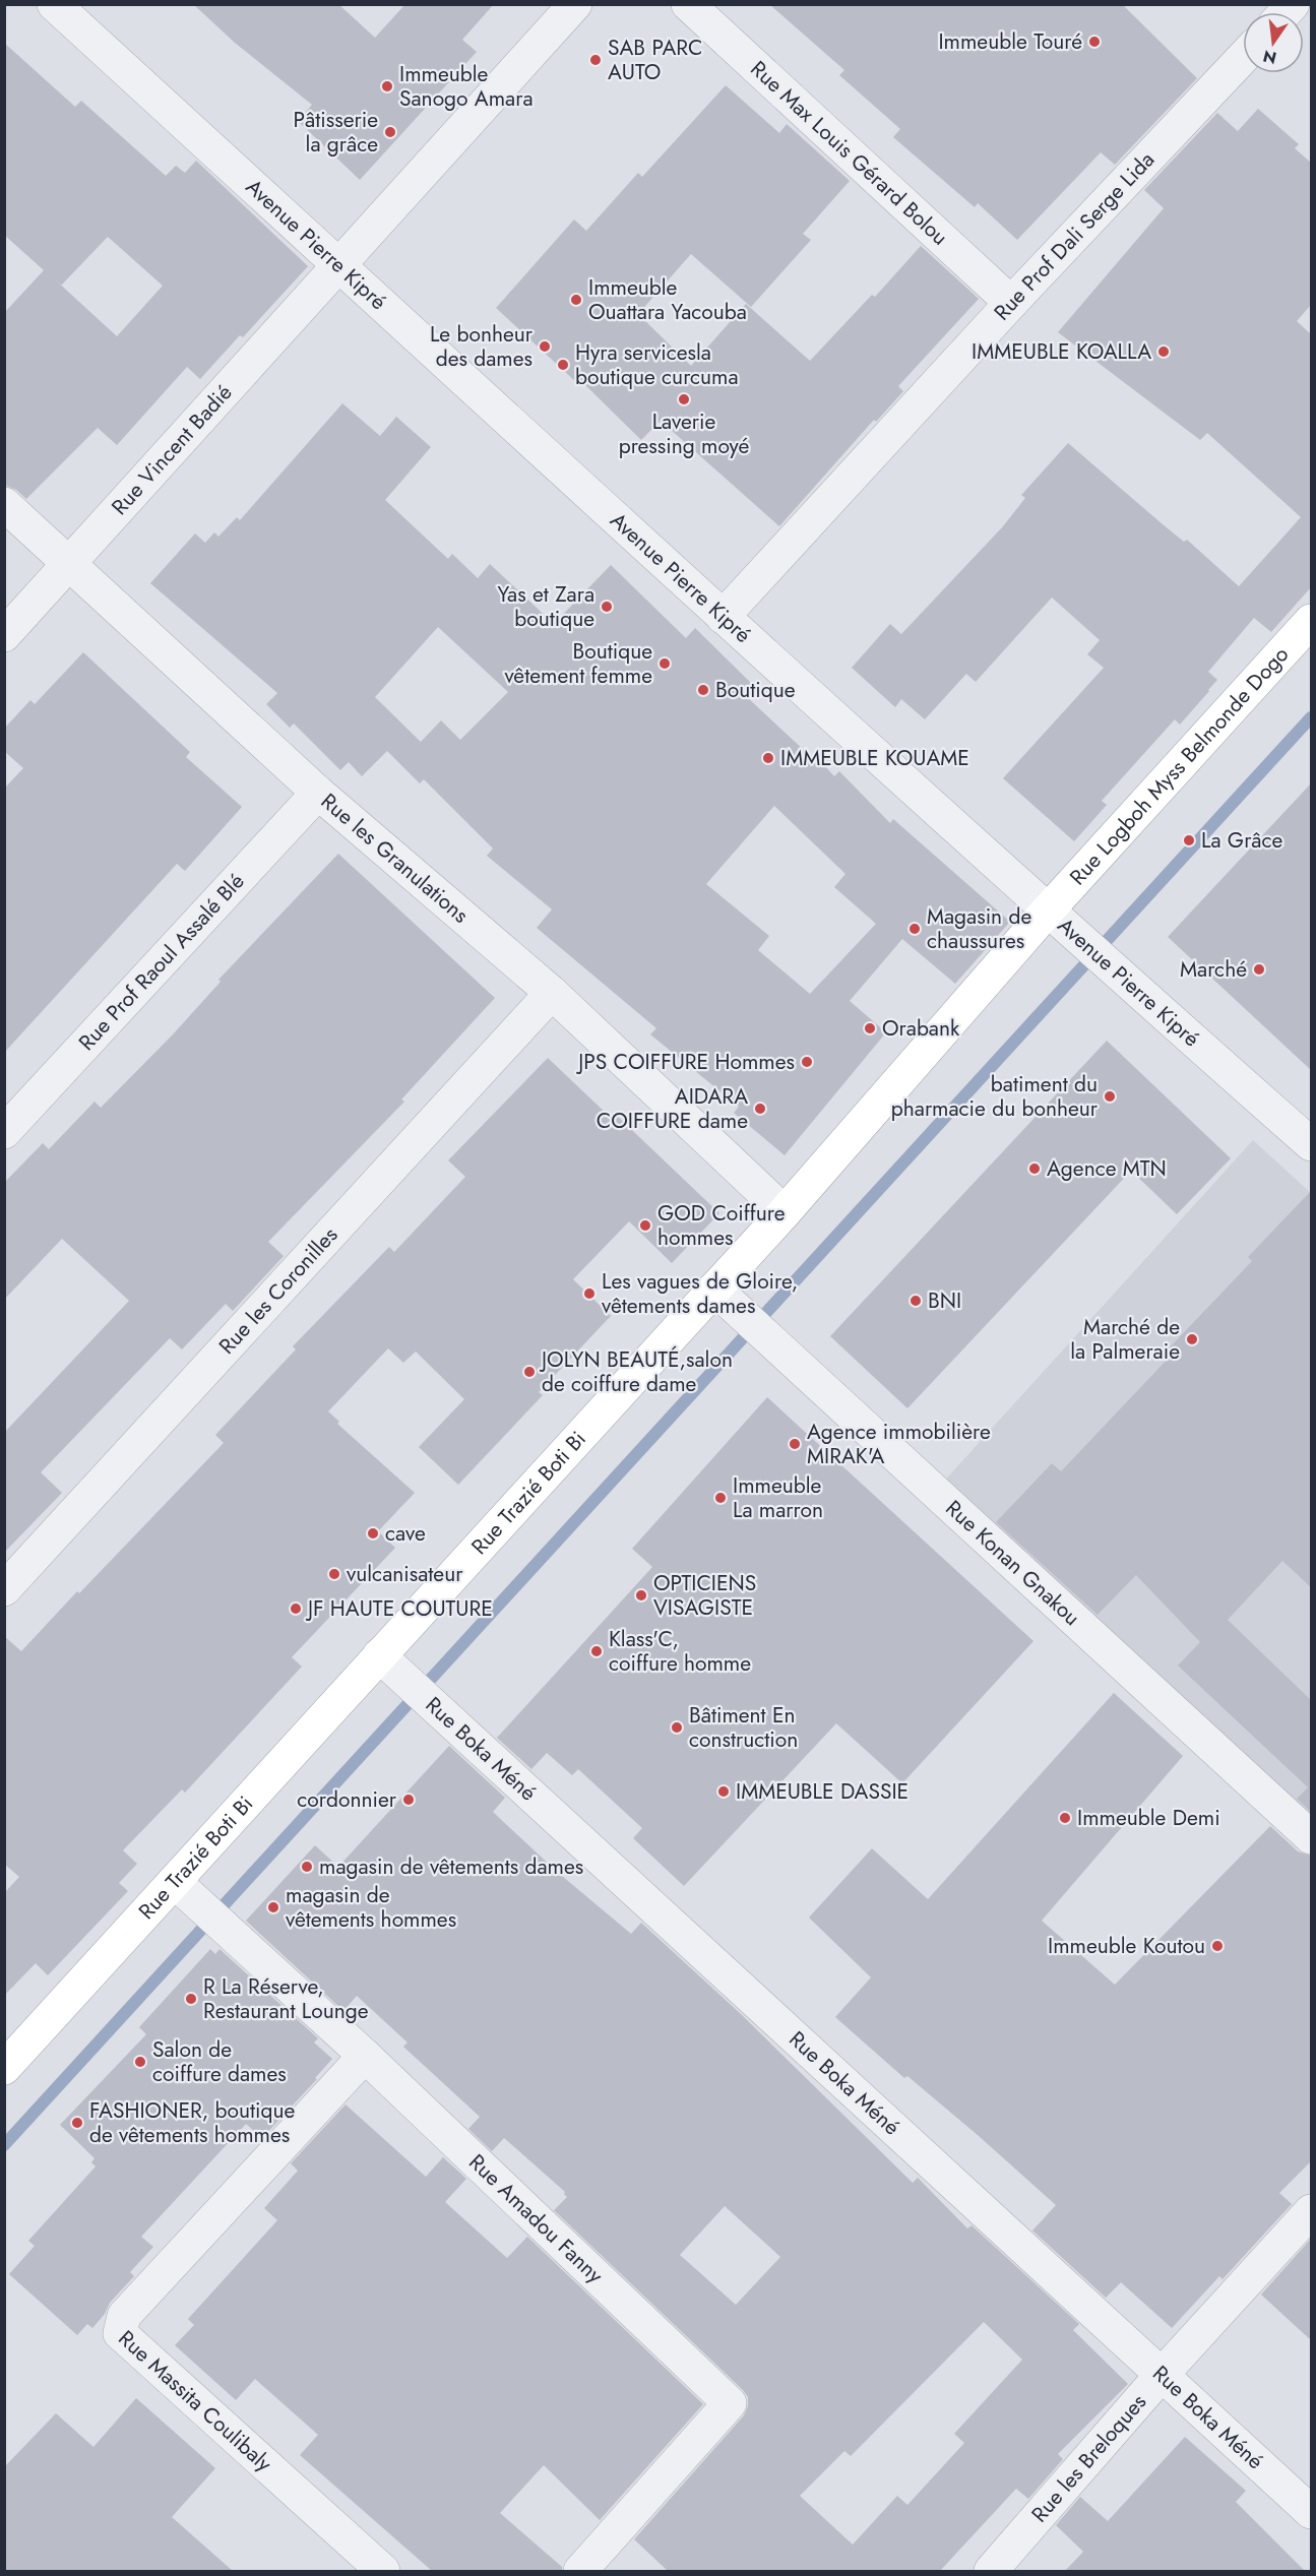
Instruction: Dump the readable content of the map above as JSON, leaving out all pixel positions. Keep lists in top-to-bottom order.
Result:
{
  "streets": {
    "main road": ["Rue Logboh Myss Belmonde Dogo", "Rue Trazié Boti Bi"],
    "street": [
      "Rue Max Louis Gérard Bolou",
      "Rue Prof Dali Serge Lida",
      "Avenue Pierre Kipré",
      "Rue Vincent Badié",
      "Rue les Granulations",
      "Rue Prof Raoul Assalé Blé",
      "Rue les Coronilles",
      "Rue Konan Gnakou",
      "Rue Boka Méné",
      "Rue Amadou Fanny",
      "Rue Massita Coulibaly",
      "Rue les Breloques"
    ]
  },
  "crossings": [
    ["Rue Max Louis Gérard Bolou", "Rue Prof Dali Serge Lida"],
    ["Rue Prof Dali Serge Lida", "Avenue Pierre Kipré"],
    ["Avenue Pierre Kipré", "Rue Vincent Badié"],
    ["Avenue Pierre Kipré", "Rue Logboh Myss Belmonde Dogo"],
    ["Avenue Pierre Kipré", "Rue Trazié Boti Bi"],
    ["Rue Vincent Badié", "Rue les Granulations"],
    ["Rue Logboh Myss Belmonde Dogo", "Rue Trazié Boti Bi"],
    ["Rue les Granulations", "Rue Prof Raoul Assalé Blé"],
    ["Rue les Granulations", "Rue les Coronilles"],
    ["Rue les Granulations", "Rue Trazié Boti Bi"],
    ["Rue Trazié Boti Bi", "Rue Konan Gnakou"],
    ["Rue Trazié Boti Bi", "Rue Boka Méné"],
    ["Rue Trazié Boti Bi", "Rue Amadou Fanny"],
    ["Rue Boka Méné", "Rue les Breloques"],
    ["Rue Amadou Fanny", "Rue Massita Coulibaly"]
  ],
  "places": [
    "Immeuble Touré",
    "SAB PARC AUTO",
    "Immeuble Sanogo Amara",
    "Pâtisserie la grâce",
    "Immeuble Ouattara Yacouba",
    "Le bonheur des dames",
    "IMMEUBLE KOALLA",
    "Hyra servicesla boutique curcuma",
    "Laverie pressing moyé",
    "Yas et Zara boutique",
    "Boutique vêtement femme",
    "Boutique",
    "IMMEUBLE KOUAME",
    "La Grâce",
    "Magasin de chaussures",
    "Marché",
    "Orabank",
    "JPS COIFFURE Hommes",
    "batiment du pharmacie du bonheur",
    "AIDARA COIFFURE dame",
    "Agence MTN",
    "GOD Coiffure hommes",
    "Les vagues de Gloire, vêtements dames",
    "BNI",
    "Marché de la Palmeraie",
    "JOLYN BEAUTÉ,salon de coiffure dame",
    "Agence immobilière MIRAK'A",
    "Immeuble La marron",
    "cave",
    "vulcanisateur",
    "OPTICIENS VISAGISTE",
    "JF HAUTE COUTURE",
    "Klass'C, coiffure homme",
    "Bâtiment En construction",
    "IMMEUBLE DASSIE",
    "cordonnier",
    "Immeuble Demi",
    "magasin de vêtements dames",
    "magasin de vêtements hommes",
    "Immeuble Koutou",
    "R La Réserve, Restaurant Lounge",
    "Salon de coiffure dames",
    "FASHIONER, boutique de vêtements hommes"
  ],
  "north": "bottom"
}
